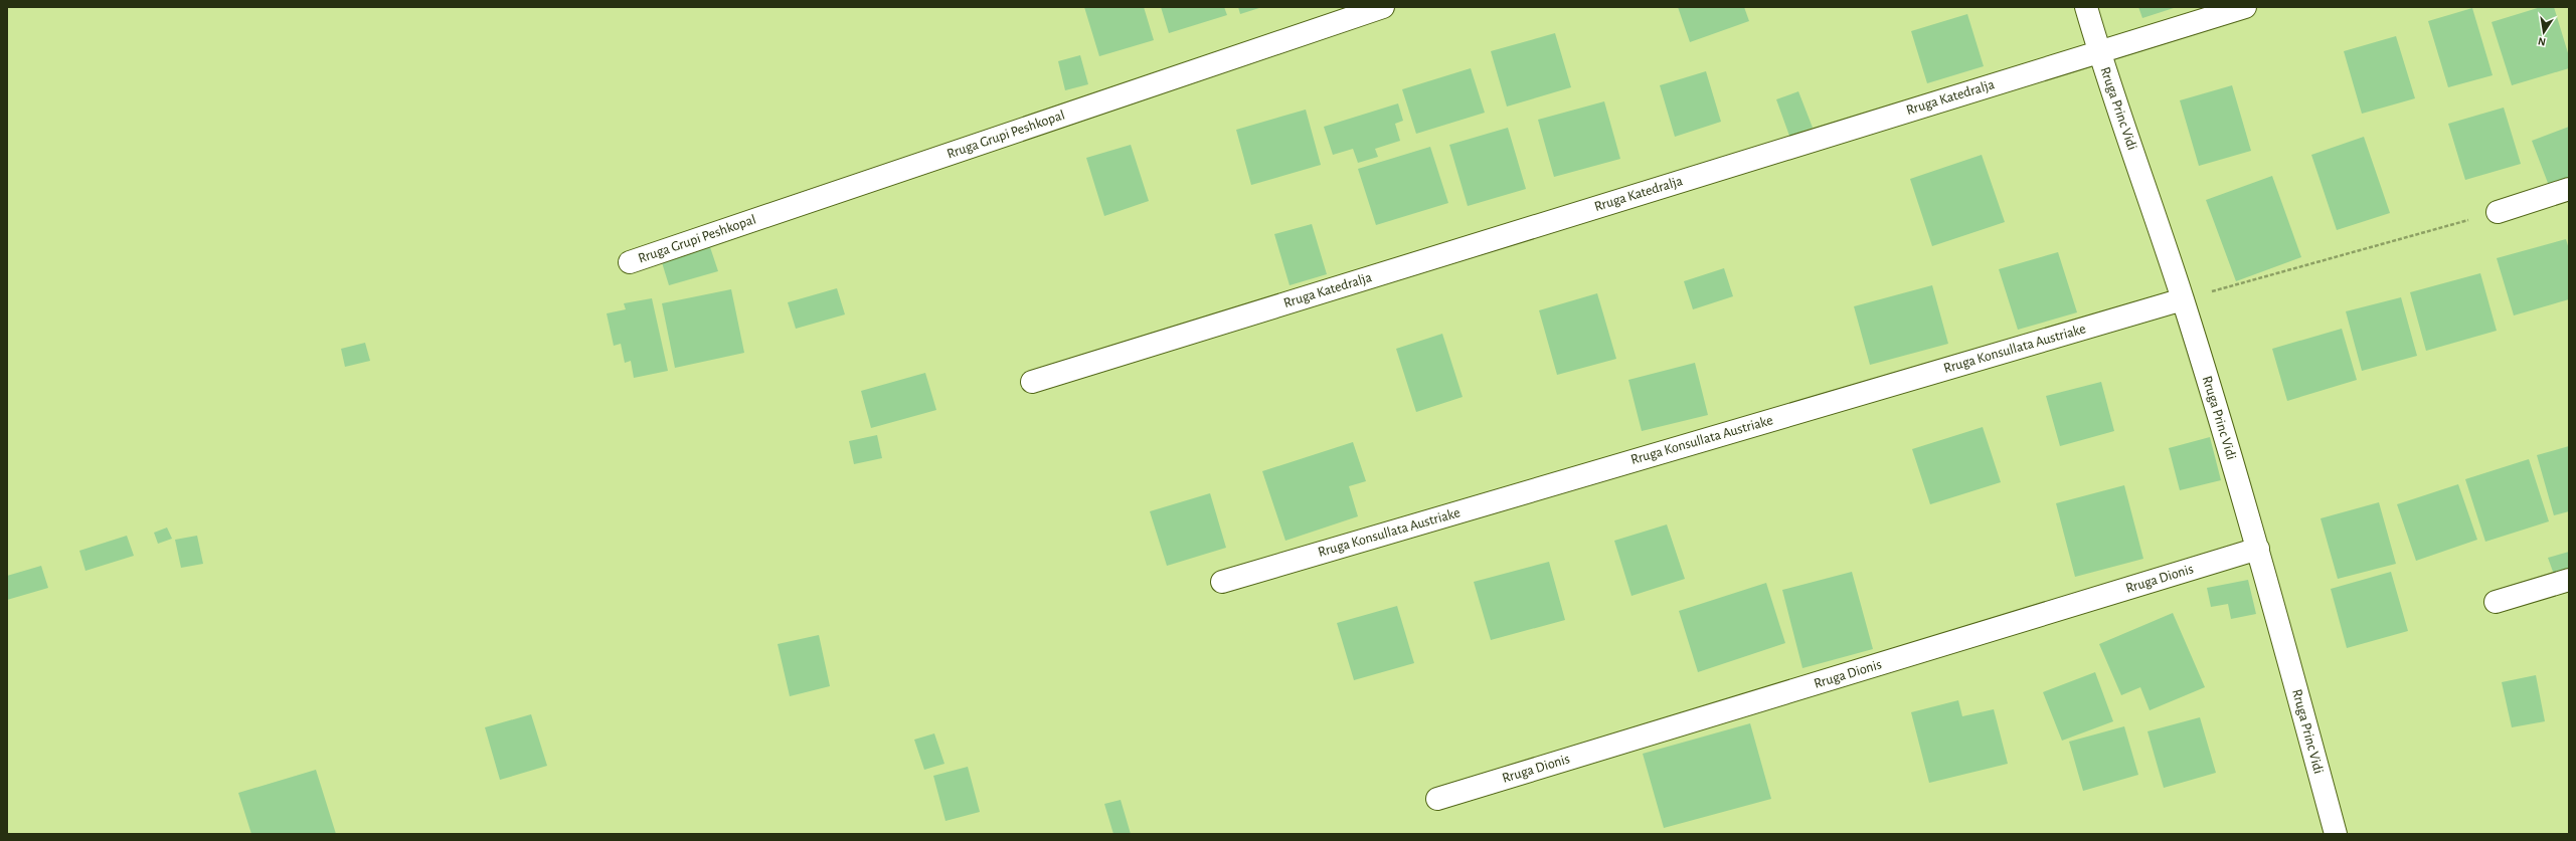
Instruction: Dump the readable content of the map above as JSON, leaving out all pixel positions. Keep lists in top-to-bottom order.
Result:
{
  "streets": {
    "street": [
      "Rruga Katedralja",
      "Rruga Princ Vidi",
      "Rruga Grupi Peshkopal",
      "Rruga Konsullata Austriake",
      "Rruga Dionis"
    ]
  },
  "crossings": [
    ["Rruga Katedralja", "Rruga Princ Vidi"],
    ["Rruga Princ Vidi", "Rruga Konsullata Austriake"],
    ["Rruga Princ Vidi", "Rruga Dionis"]
  ],
  "north": "bottom"
}
